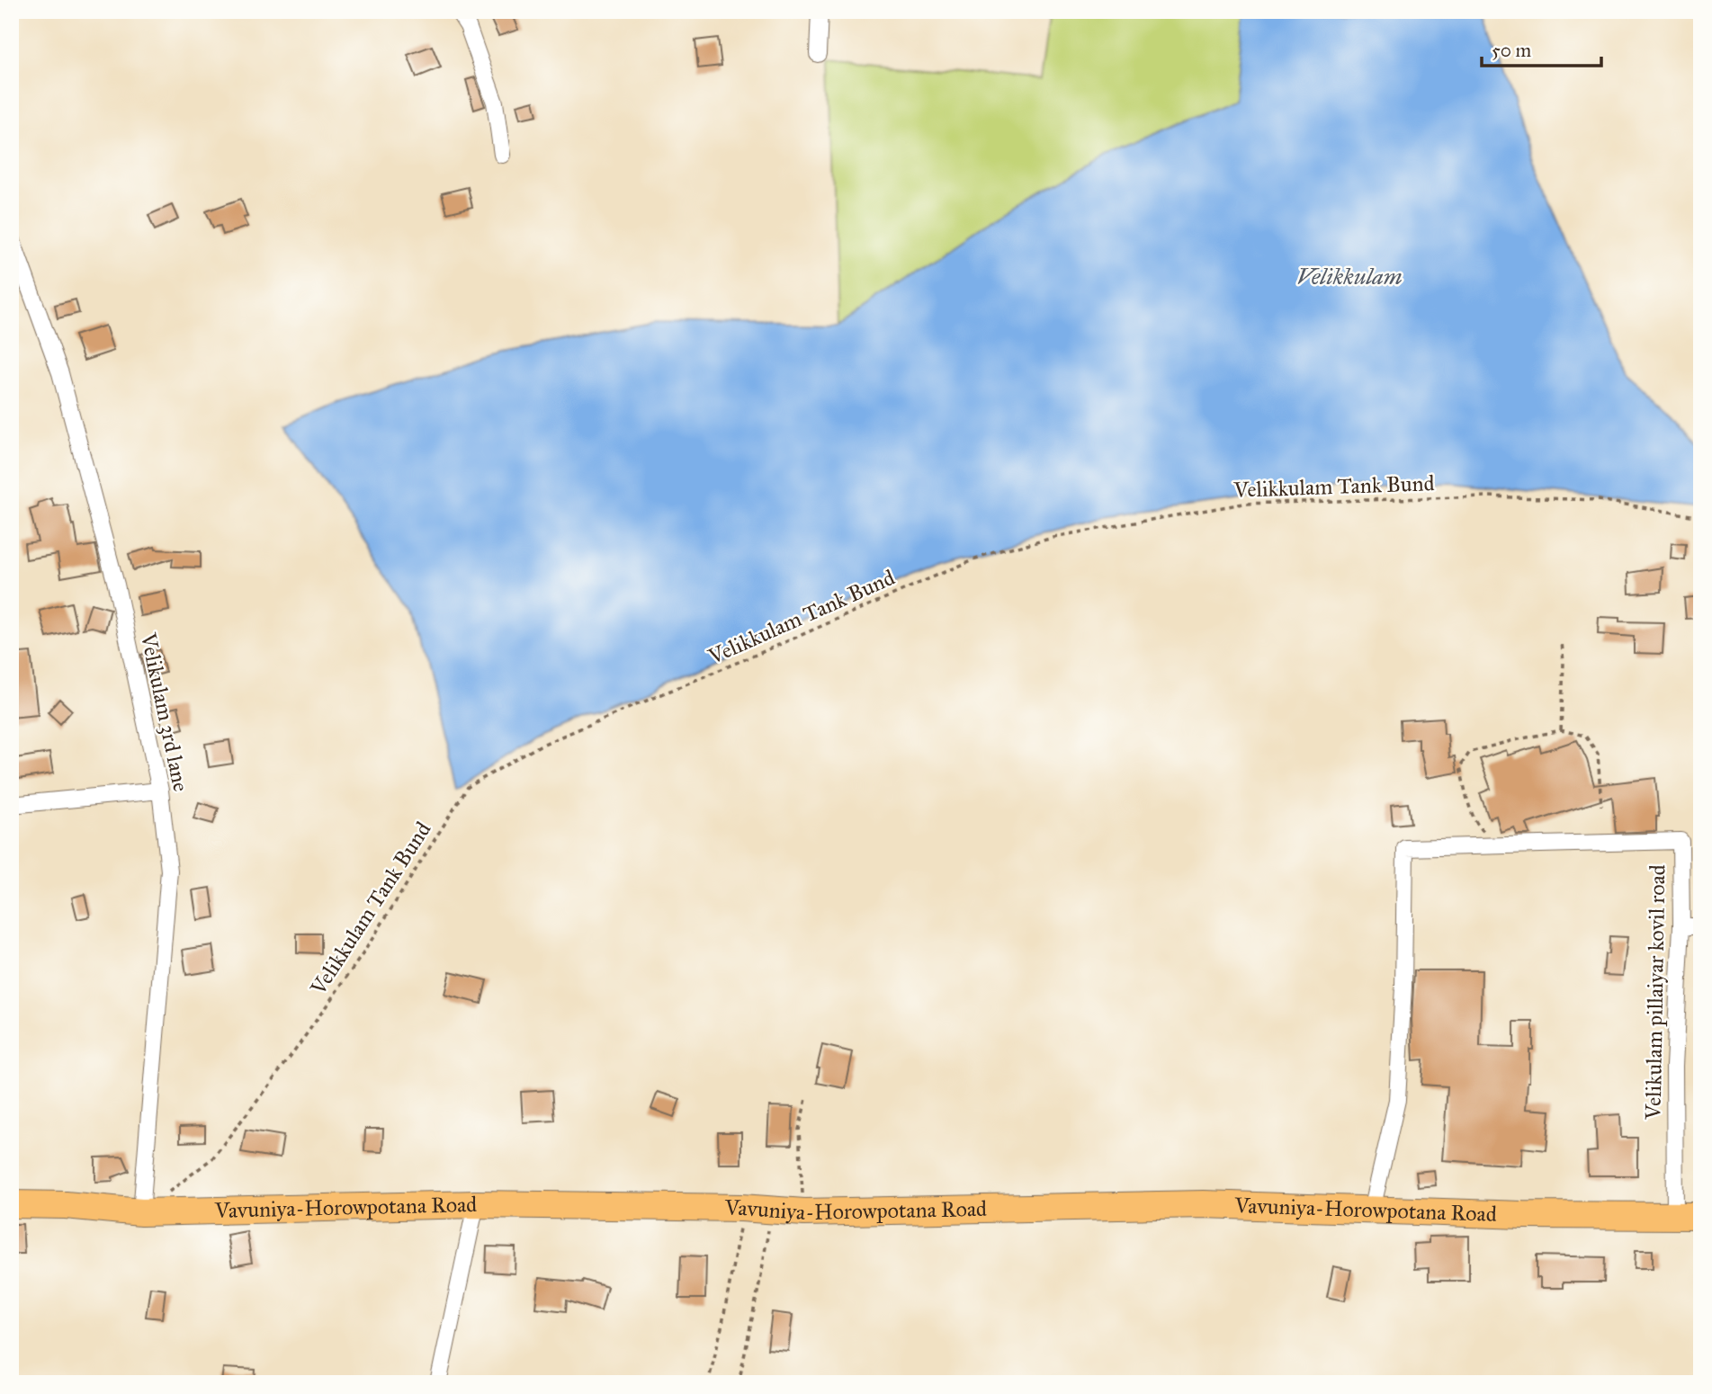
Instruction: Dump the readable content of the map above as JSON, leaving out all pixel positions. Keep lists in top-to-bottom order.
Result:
{
  "streets": {
    "highway": ["Vavuniya-Horowpotana Road"],
    "street": ["Velikulam 3rd lane", "Velikulam pillaiyar kovil road"],
    "path": ["Velikkulam Tank Bund"]
  },
  "crossings": [
    ["Velikulam 3rd lane", "Vavuniya-Horowpotana Road"],
    ["Velikulam pillaiyar kovil road", "Vavuniya-Horowpotana Road"]
  ],
  "water": ["Velikkulam"],
  "scale_bar": "50 m"
}
